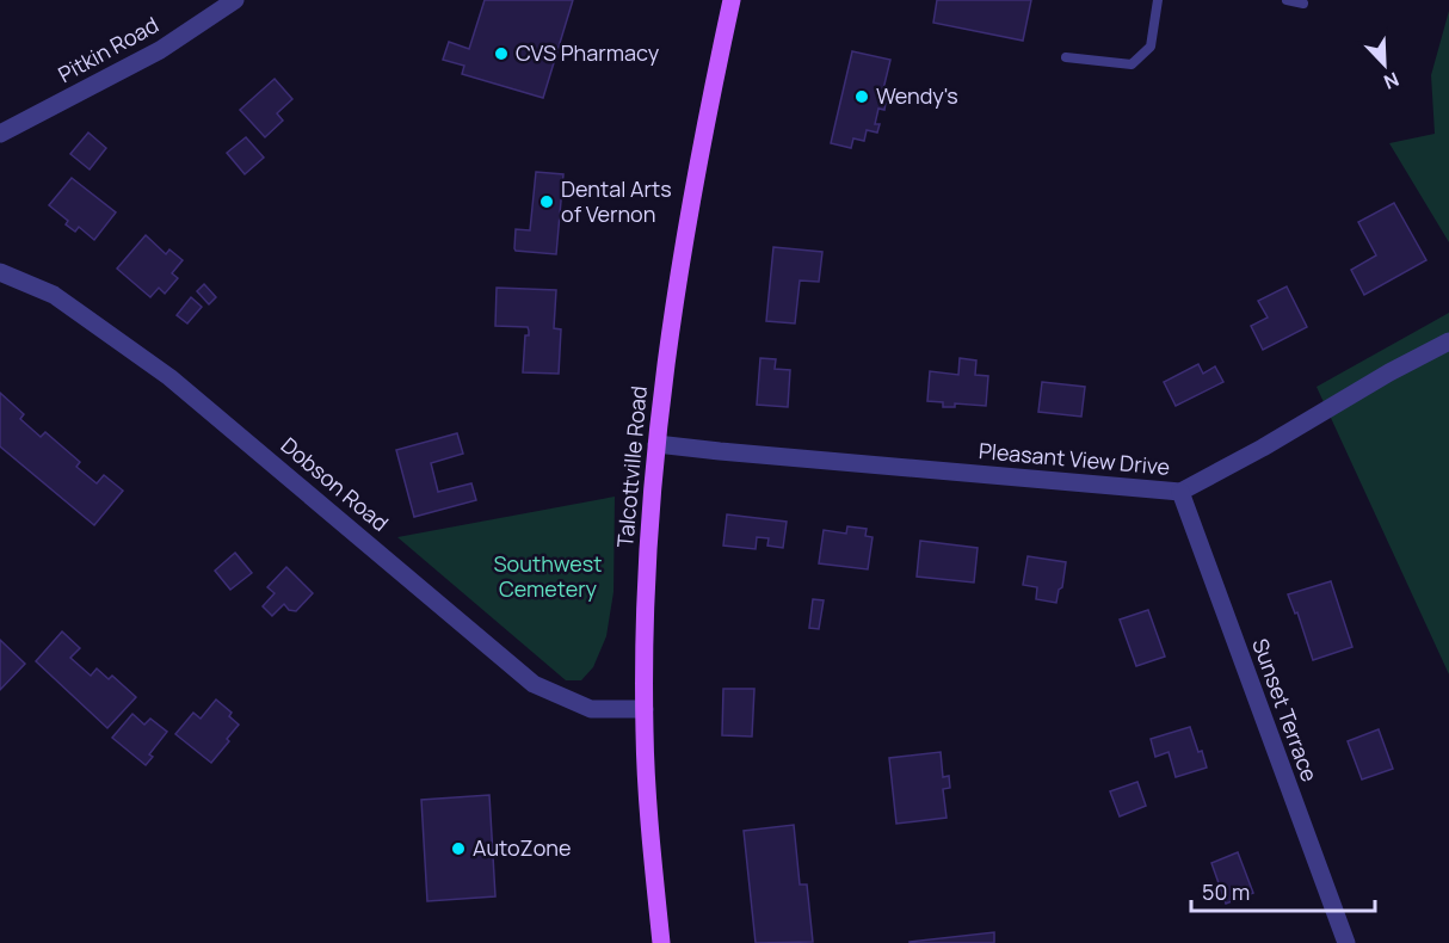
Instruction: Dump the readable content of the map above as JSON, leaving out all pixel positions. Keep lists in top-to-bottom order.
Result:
{
  "streets": {
    "main road": ["Talcottville Road"],
    "street": [
      "Pitkin Road",
      "Pleasant View Drive",
      "Dobson Road",
      "Sunset Terrace"
    ]
  },
  "crossings": [
    ["Pleasant View Drive", "Talcottville Road"],
    ["Pleasant View Drive", "Sunset Terrace"],
    ["Talcottville Road", "Dobson Road"]
  ],
  "parks": ["Southwest Cemetery"],
  "places": [
    "CVS Pharmacy",
    "Wendy's",
    "Dental Arts of Vernon",
    "AutoZone"
  ],
  "scale_bar": "50 m",
  "north": "bottom right"
}
